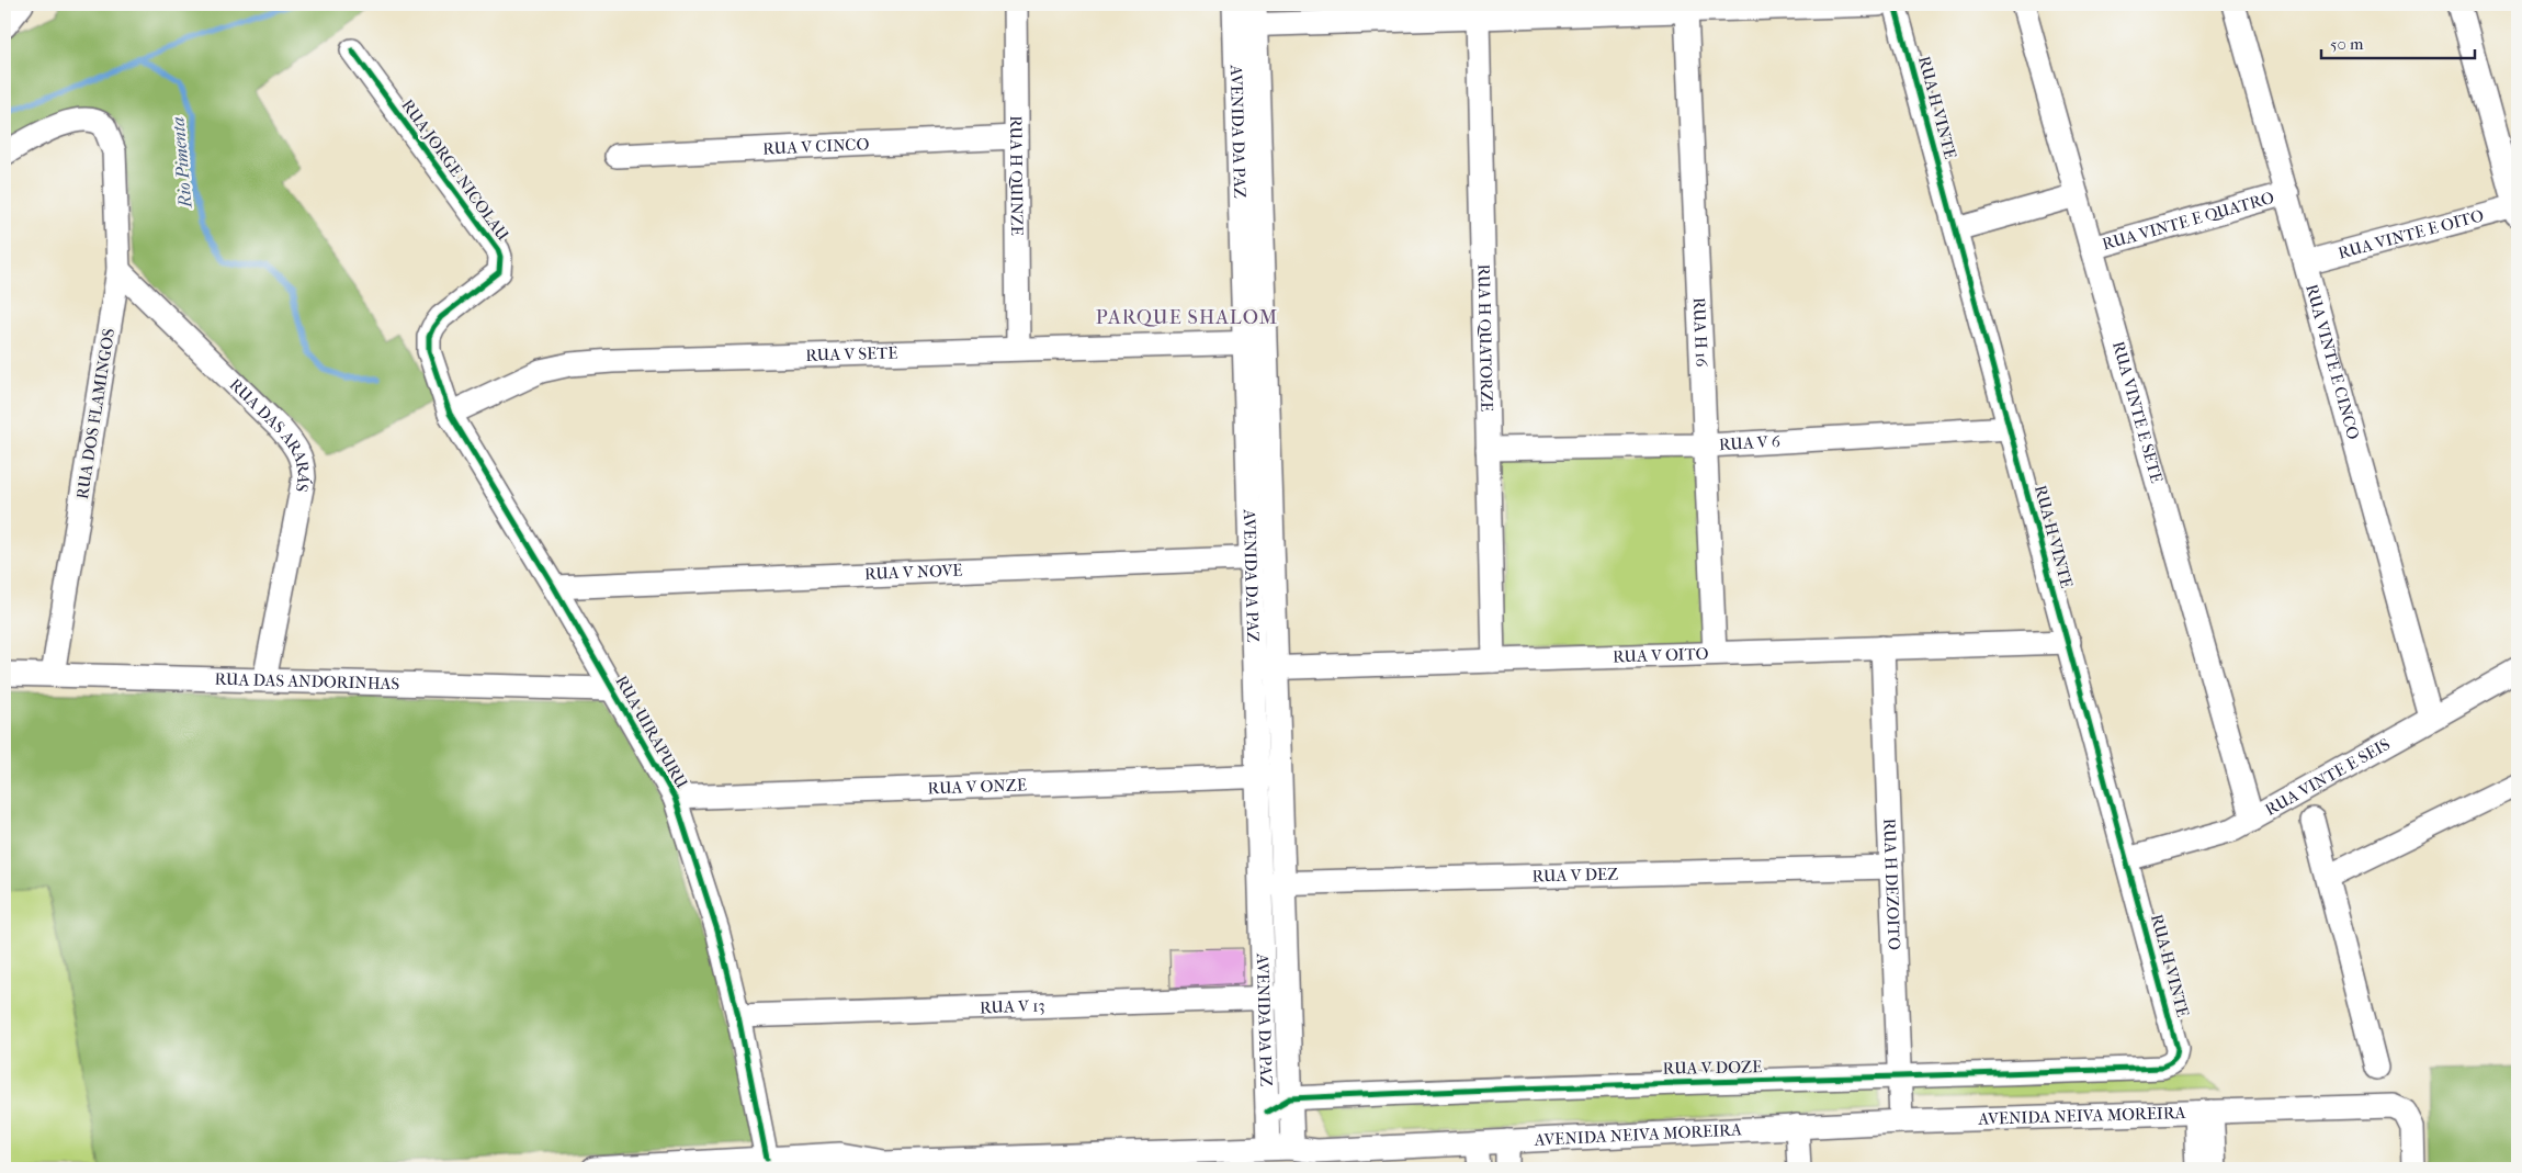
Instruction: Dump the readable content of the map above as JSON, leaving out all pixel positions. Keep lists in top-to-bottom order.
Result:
{
  "streets": {
    "street": [
      "RUA H VINTE",
      "AVENIDA DA PAZ",
      "RUA V CINCO",
      "RUA JORGE NICOLAU",
      "RUA H QUINZE",
      "RUA VINTE E QUATRO",
      "RUA VINTE E OITO",
      "RUA H 16",
      "RUA H QUATORZE",
      "RUA V SETE",
      "RUA VINTE E CINCO",
      "RUA VINTE E SETE",
      "RUA DOS FLAMINGOS",
      "RUA DAS ARARÁS",
      "RUA V 6",
      "RUA V NOVE",
      "RUA V OITO",
      "RUA DAS ANDORINHAS",
      "RUA UIRAPURU",
      "RUA VINTE E SEIS",
      "RUA V ONZE",
      "RUA V DEZ",
      "RUA H DEZOITO",
      "RUA V 13",
      "RUA V DOZE",
      "AVENIDA NEIVA MOREIRA"
    ]
  },
  "crossings": [
    ["RUA H VINTE", "RUA V 6"],
    ["RUA H VINTE", "RUA V OITO"],
    ["RUA H VINTE", "RUA VINTE E SEIS"],
    ["RUA H VINTE", "RUA V DOZE"],
    ["AVENIDA DA PAZ", "RUA V SETE"],
    ["AVENIDA DA PAZ", "RUA V NOVE"],
    ["AVENIDA DA PAZ", "RUA V OITO"],
    ["AVENIDA DA PAZ", "RUA V ONZE"],
    ["AVENIDA DA PAZ", "RUA V DEZ"],
    ["AVENIDA DA PAZ", "RUA V 13"],
    ["AVENIDA DA PAZ", "RUA V DOZE"],
    ["AVENIDA DA PAZ", "AVENIDA NEIVA MOREIRA"],
    ["RUA V CINCO", "RUA H QUINZE"],
    ["RUA JORGE NICOLAU", "RUA V SETE"],
    ["RUA JORGE NICOLAU", "RUA UIRAPURU"],
    ["RUA H QUINZE", "RUA V SETE"],
    ["RUA VINTE E QUATRO", "RUA VINTE E CINCO"],
    ["RUA VINTE E QUATRO", "RUA VINTE E SETE"],
    ["RUA VINTE E OITO", "RUA VINTE E CINCO"],
    ["RUA H 16", "RUA V 6"],
    ["RUA H 16", "RUA V OITO"],
    ["RUA H QUATORZE", "RUA V 6"],
    ["RUA H QUATORZE", "RUA V OITO"],
    ["RUA V SETE", "RUA UIRAPURU"],
    ["RUA VINTE E CINCO", "RUA VINTE E SEIS"],
    ["RUA VINTE E SETE", "RUA VINTE E SEIS"],
    ["RUA DOS FLAMINGOS", "RUA DAS ARARÁS"],
    ["RUA DOS FLAMINGOS", "RUA DAS ANDORINHAS"],
    ["RUA DAS ARARÁS", "RUA DAS ANDORINHAS"],
    ["RUA V NOVE", "RUA UIRAPURU"],
    ["RUA V OITO", "RUA H DEZOITO"],
    ["RUA DAS ANDORINHAS", "RUA UIRAPURU"],
    ["RUA UIRAPURU", "RUA V ONZE"],
    ["RUA UIRAPURU", "RUA V 13"],
    ["RUA UIRAPURU", "AVENIDA NEIVA MOREIRA"],
    ["RUA V DEZ", "RUA H DEZOITO"],
    ["RUA H DEZOITO", "RUA V DOZE"],
    ["RUA H DEZOITO", "AVENIDA NEIVA MOREIRA"]
  ],
  "districts": ["PARQUE SHALOM"],
  "water": ["Rio Pimenta"],
  "scale_bar": "50 m"
}
